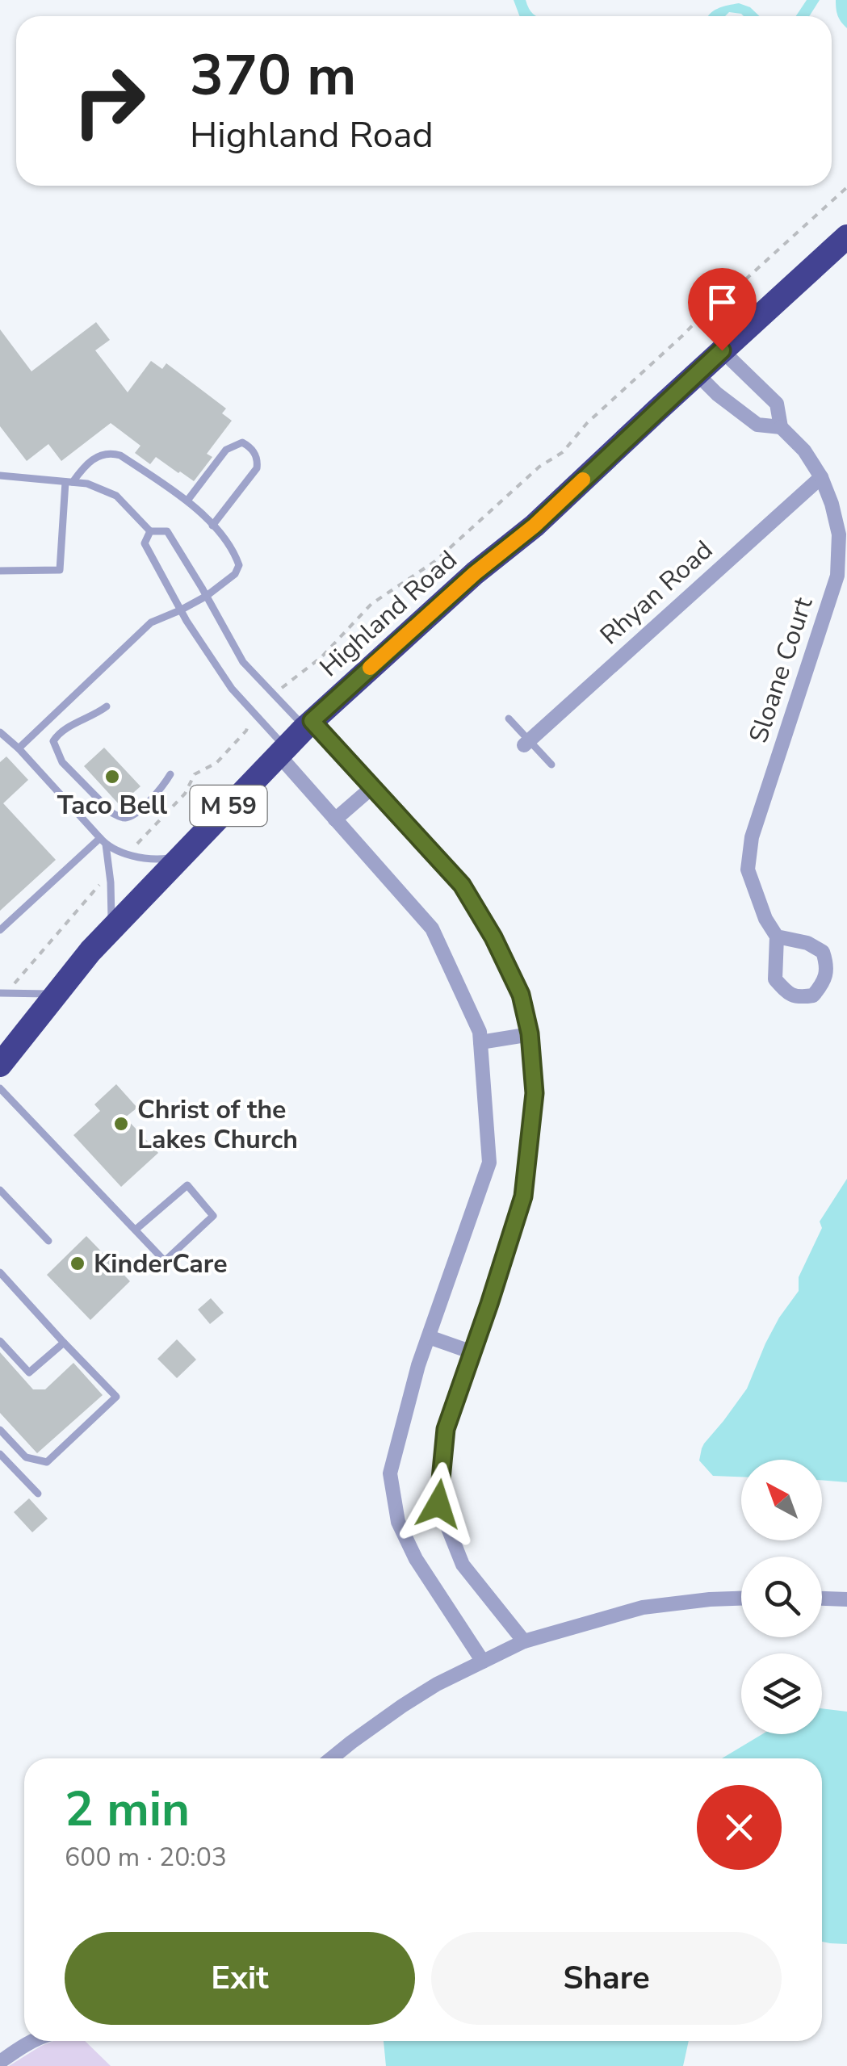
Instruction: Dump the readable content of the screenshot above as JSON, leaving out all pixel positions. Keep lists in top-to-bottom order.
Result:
{
  "streets": {
    "highway": ["Highland Road", "M 59"],
    "street": ["Rhyan Road", "Sloane Court"]
  },
  "crossings": [
    ["Rhyan Road", "Sloane Court"],
    ["Highland Road", "Sloane Court"]
  ],
  "places": ["Taco Bell", "Christ of the Lakes Church", "KinderCare"],
  "north": "top left",
  "page": {
    "turn": ["370 m", "Highland Road"],
    "heading": ["2 min", "600 m · 20:03"],
    "buttons": ["Exit", "Share"]
  }
}
